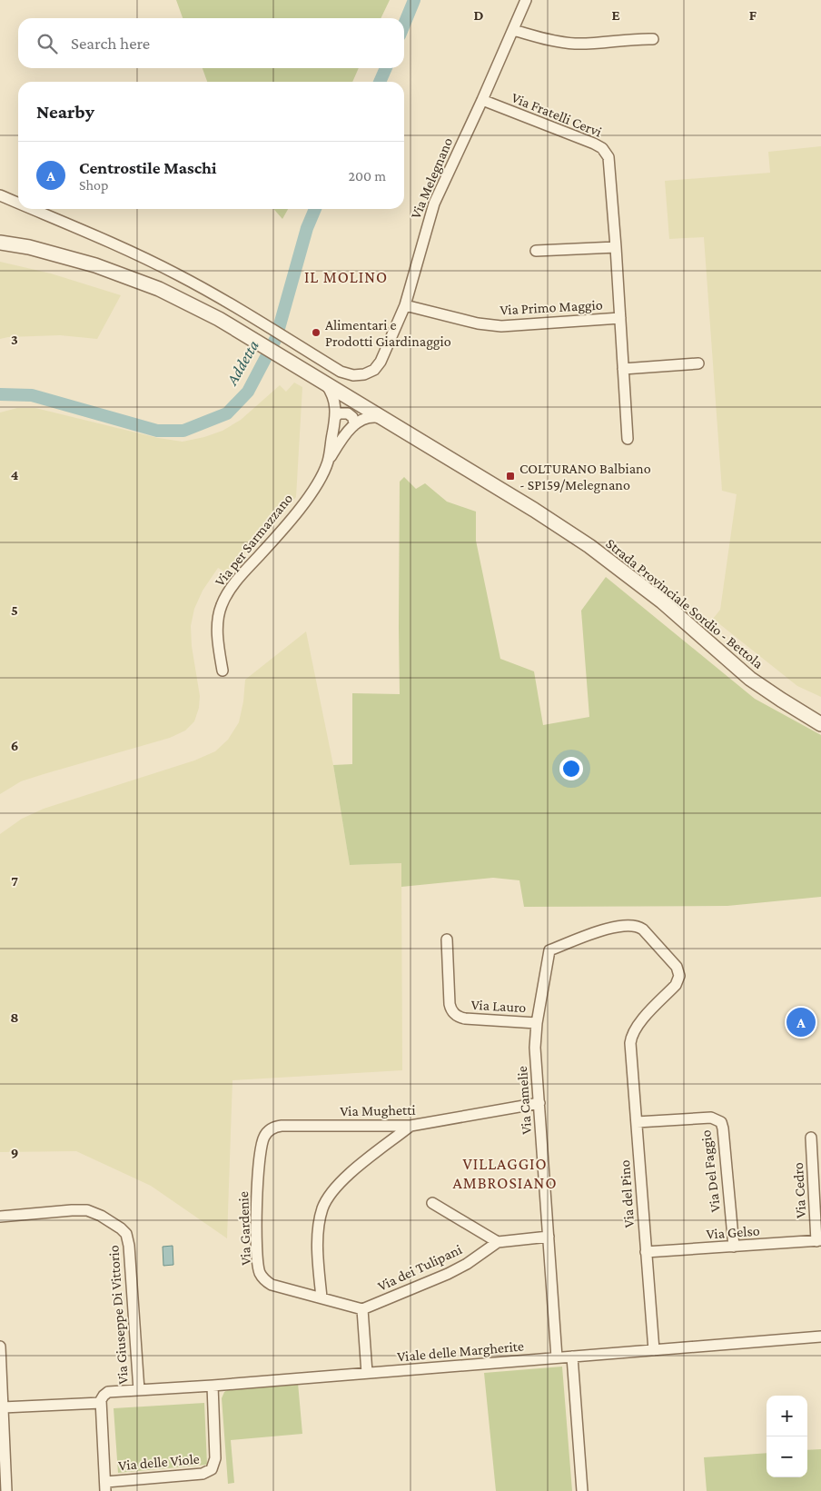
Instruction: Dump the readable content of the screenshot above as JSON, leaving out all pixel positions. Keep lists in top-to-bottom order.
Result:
{
  "streets": {
    "street": [
      "Via Fratelli Cervi",
      "Via Melegnano",
      "Via Primo Maggio",
      "Via per Sarmazzano",
      "Strada Provinciale Sordio - Bettola",
      "Via Lauro",
      "Via Camelie",
      "Via Mughetti",
      "Via Del Faggio",
      "Via Cedro",
      "Via del Pino",
      "Via Gardenie",
      "Via Gelso",
      "Via dei Tulipani",
      "Via Giuseppe Di Vittorio",
      "Viale delle Margherite",
      "Via delle Viole"
    ]
  },
  "crossings": [
    ["Via Fratelli Cervi", "Via Melegnano"],
    ["Via Fratelli Cervi", "Via Primo Maggio"],
    ["Via Melegnano", "Via Primo Maggio"],
    ["Via Lauro", "Via Camelie"],
    ["Via Camelie", "Via Mughetti"],
    ["Via Camelie", "Via del Pino"],
    ["Via Camelie", "Viale delle Margherite"],
    ["Via Mughetti", "Via Gardenie"],
    ["Via Del Faggio", "Via del Pino"],
    ["Via Del Faggio", "Via Gelso"],
    ["Via Cedro", "Via Gelso"],
    ["Via del Pino", "Via Gelso"],
    ["Via del Pino", "Viale delle Margherite"],
    ["Via Gardenie", "Via dei Tulipani"],
    ["Via Giuseppe Di Vittorio", "Viale delle Margherite"],
    ["Viale delle Margherite", "Via delle Viole"]
  ],
  "districts": ["IL MOLINO", "VILLAGGIO AMBROSIANO"],
  "water": ["Addetta"],
  "places": {
    "other": ["Alimentari e Prodotti Giardinaggio"],
    "transit": ["COLTURANO Balbiano - SP159/Melegnano"]
  },
  "page": {
    "search": "Search here",
    "heading": "Nearby",
    "list": [
      {
        "mark": "A",
        "name": "Centrostile Maschi",
        "note": "Shop",
        "value": "200 m"
      }
    ],
    "pins": "A",
    "map_buttons": ["+", "−"]
  },
  "grid": {
    "columns": ["D", "E", "F"],
    "rows": [
      "3",
      "4",
      "5",
      "6",
      "7",
      "8",
      "9"
    ]
  }
}
